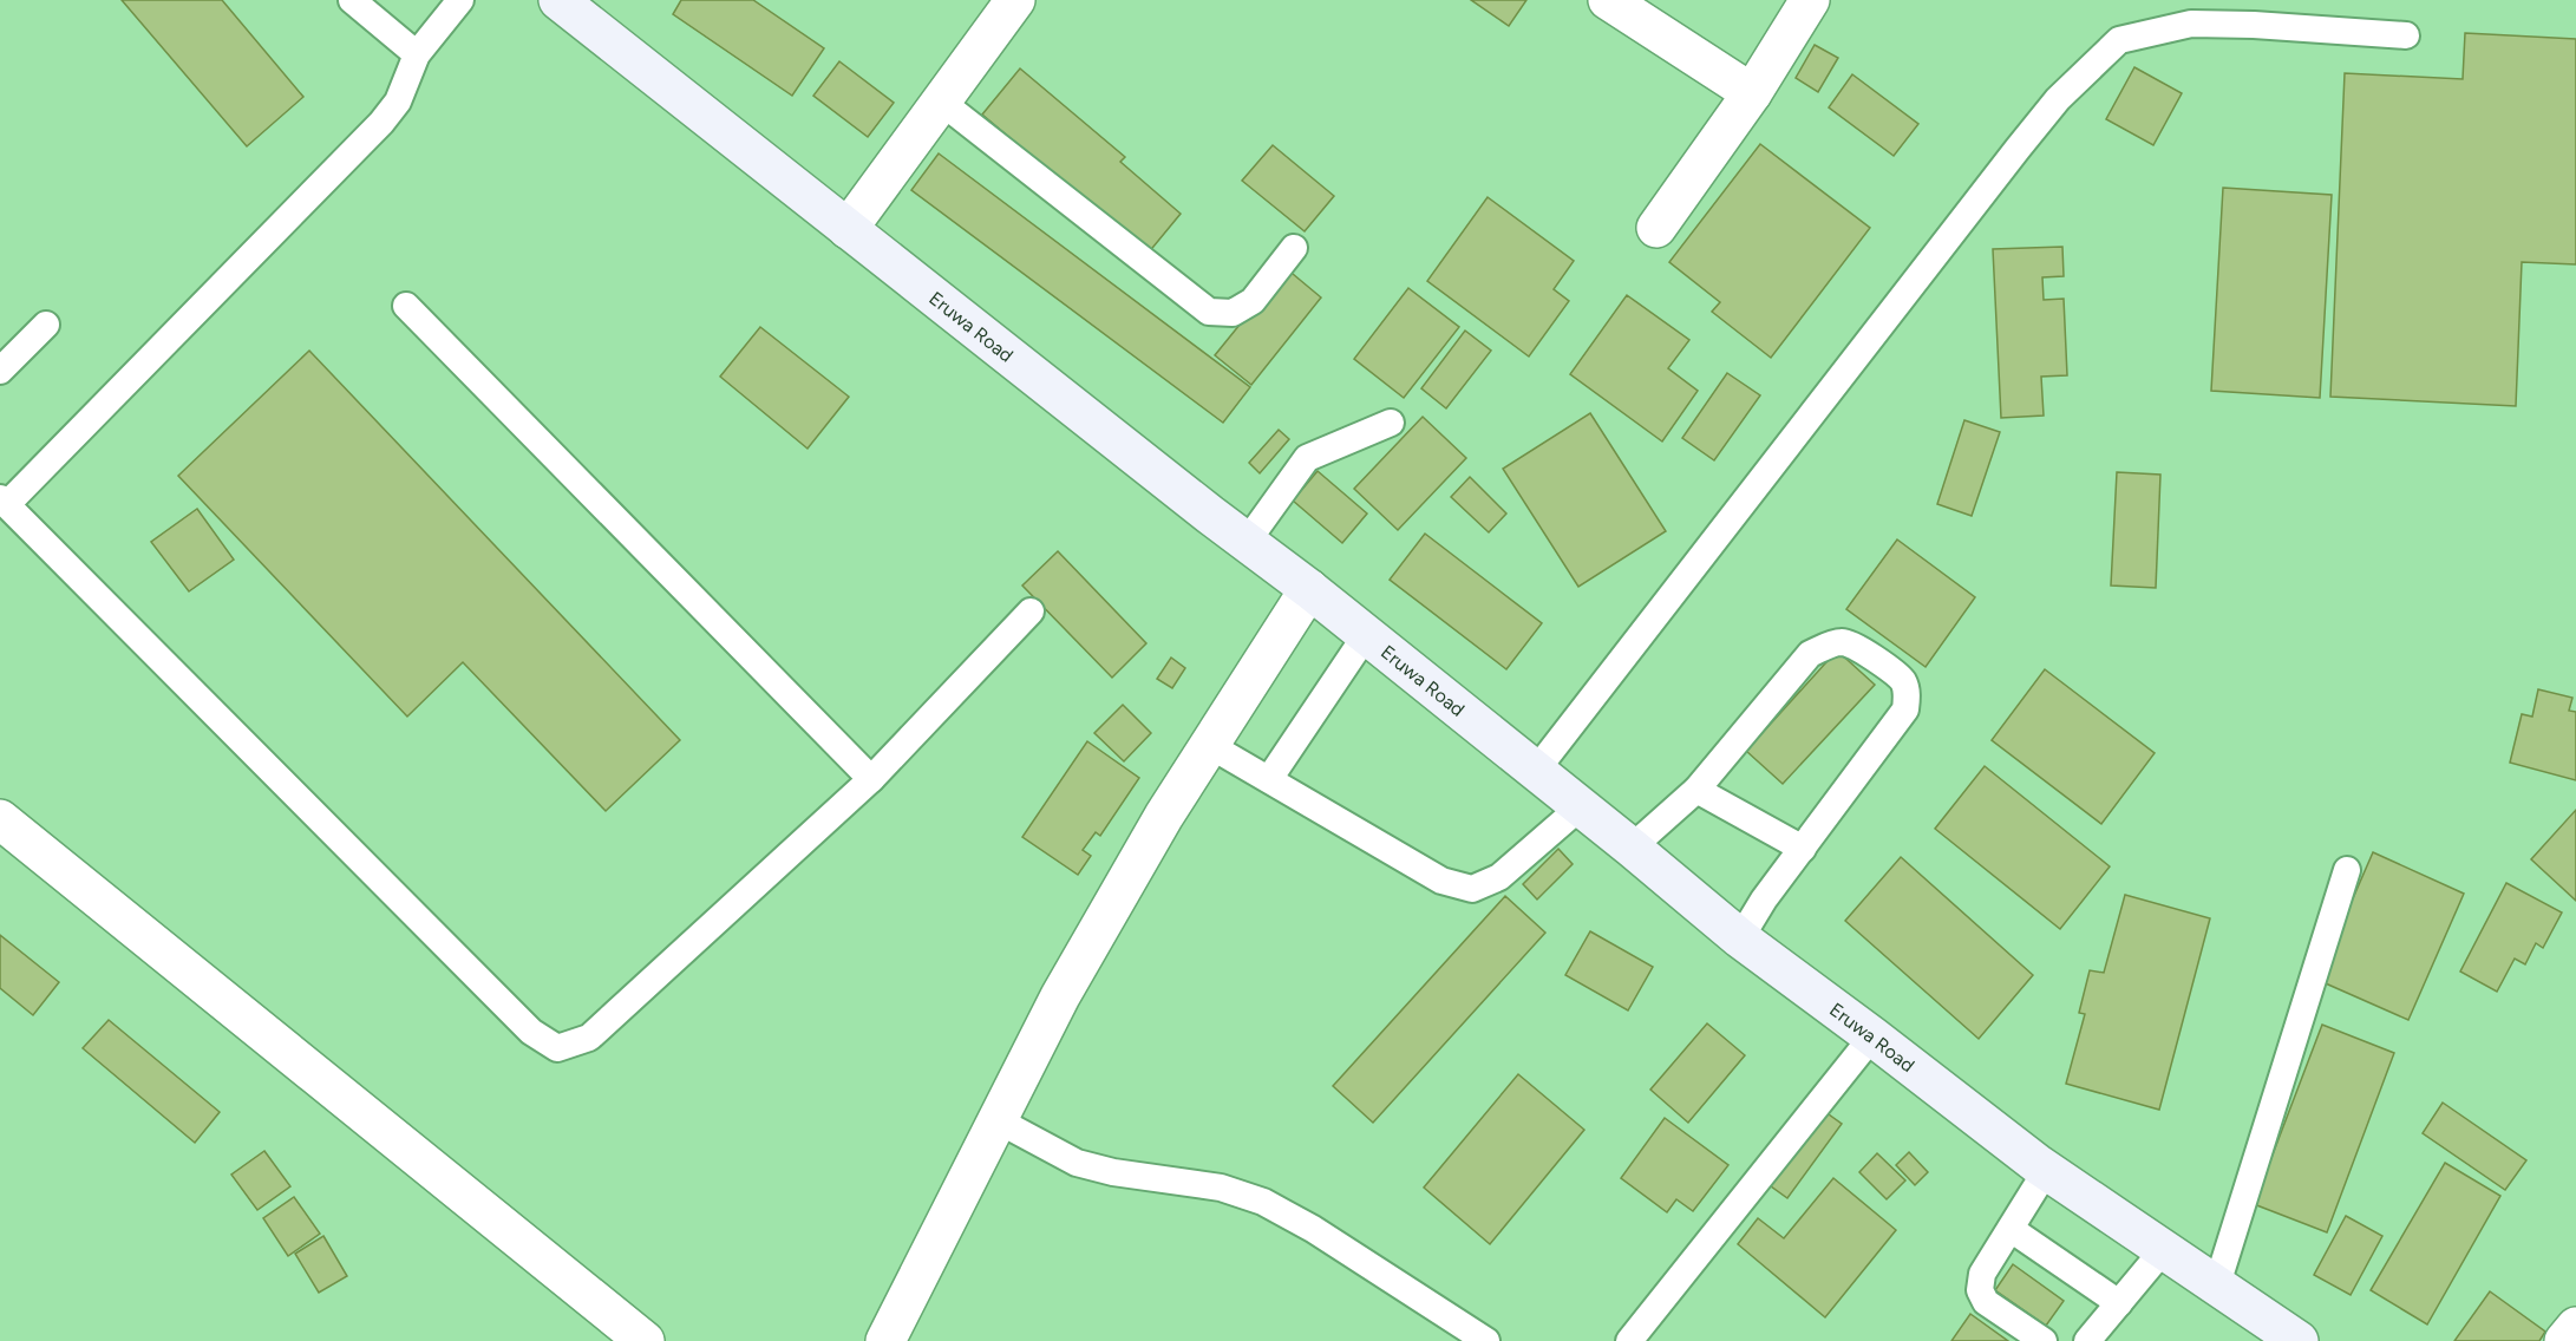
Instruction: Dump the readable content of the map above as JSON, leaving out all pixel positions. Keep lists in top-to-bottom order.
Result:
{
  "streets": {
    "main road": ["Eruwa Road"]
  }
}
